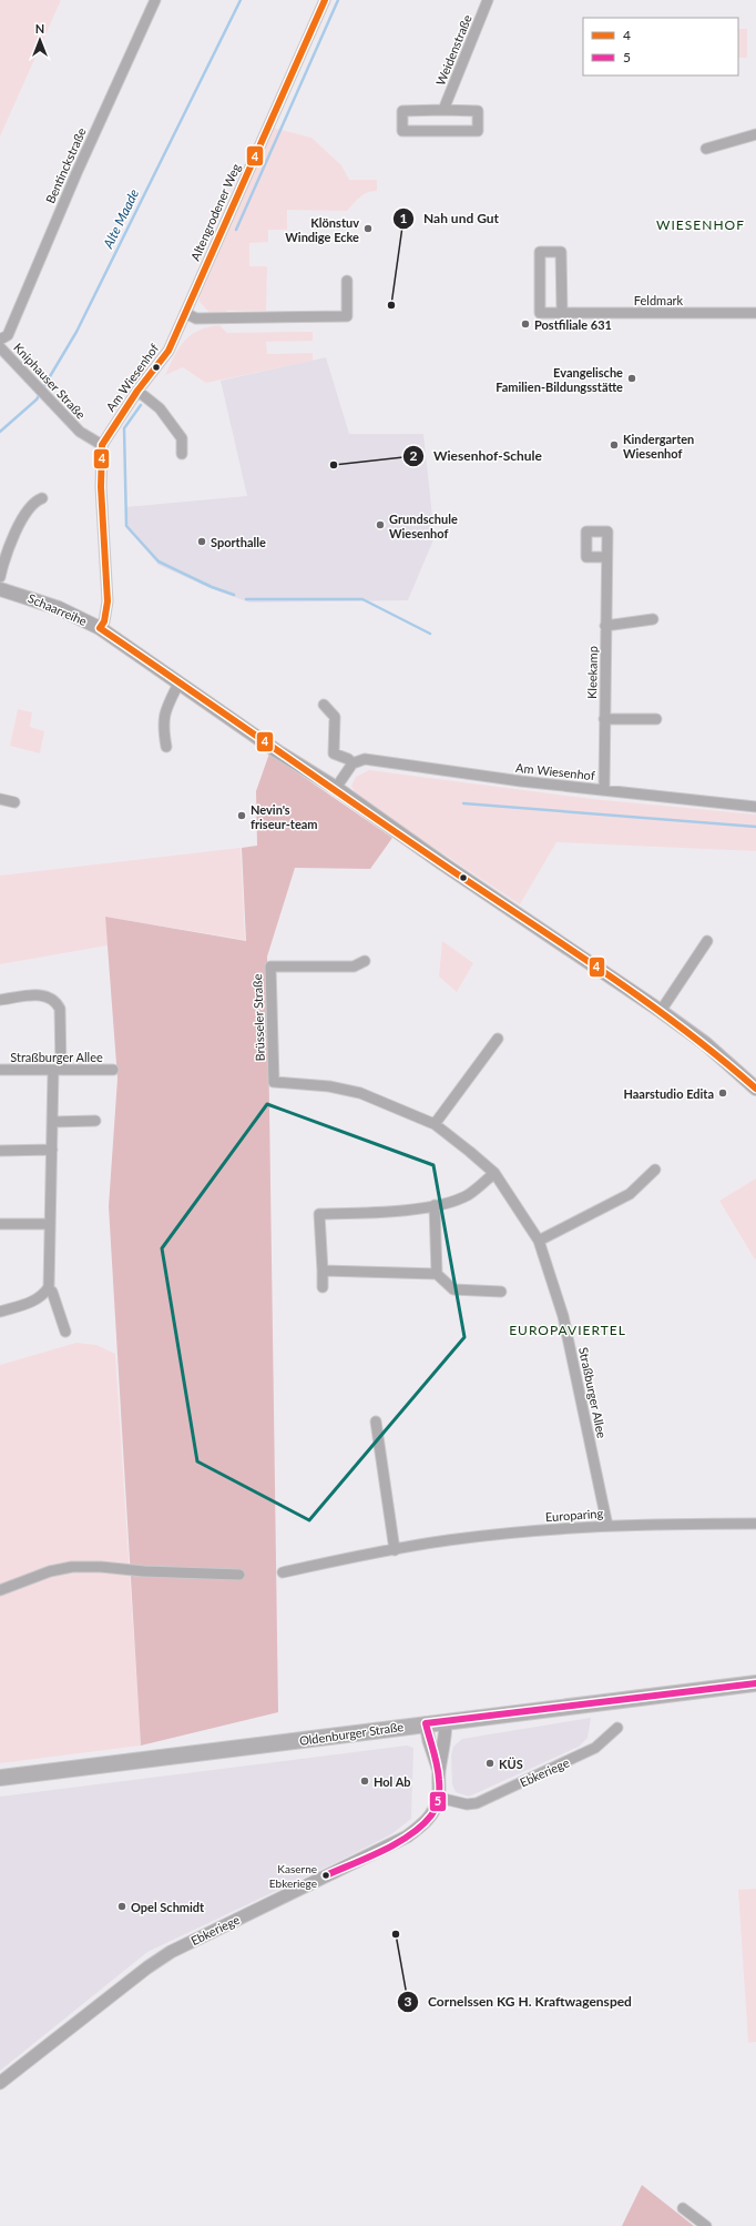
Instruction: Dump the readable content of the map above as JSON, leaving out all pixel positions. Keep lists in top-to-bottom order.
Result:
{
  "streets": {
    "main road": ["Schaarreihe", "Oldenburger Straße"],
    "street": [
      "Weidenstraße",
      "Bentinckstraße",
      "Altengrodener Weg",
      "Feldmark",
      "Am Wiesenhof",
      "Kniphauser Straße",
      "Kleekamp",
      "Brüsseler Straße",
      "Straßburger Allee",
      "Europaring",
      "Ebkeriege"
    ]
  },
  "crossings": [
    ["Altengrodener Weg", "Am Wiesenhof"],
    ["Am Wiesenhof", "Kniphauser Straße"],
    ["Am Wiesenhof", "Kleekamp"],
    ["Brüsseler Straße", "Straßburger Allee"],
    ["Straßburger Allee", "Europaring"],
    ["Oldenburger Straße", "Ebkeriege"]
  ],
  "districts": ["WIESENHOF", "EUROPAVIERTEL"],
  "water": ["Alte Maade"],
  "places": [
    "Klönstuv Windige Ecke",
    "Nah und Gut",
    "Postfiliale 631",
    "Evangelische Familien-Bildungsstätte",
    "Kindergarten Wiesenhof",
    "Wiesenhof-Schule",
    "Grundschule Wiesenhof",
    "Sporthalle",
    "Nevin's friseur-team",
    "Haarstudio Edita",
    "KÜS",
    "Hol Ab",
    "Kaserne Ebkeriege",
    "Opel Schmidt",
    "Cornelssen KG H. Kraftwagensped"
  ],
  "lines": ["transit line 4", "transit line 5"],
  "legend": ["4", "5"],
  "north": "top"
}
